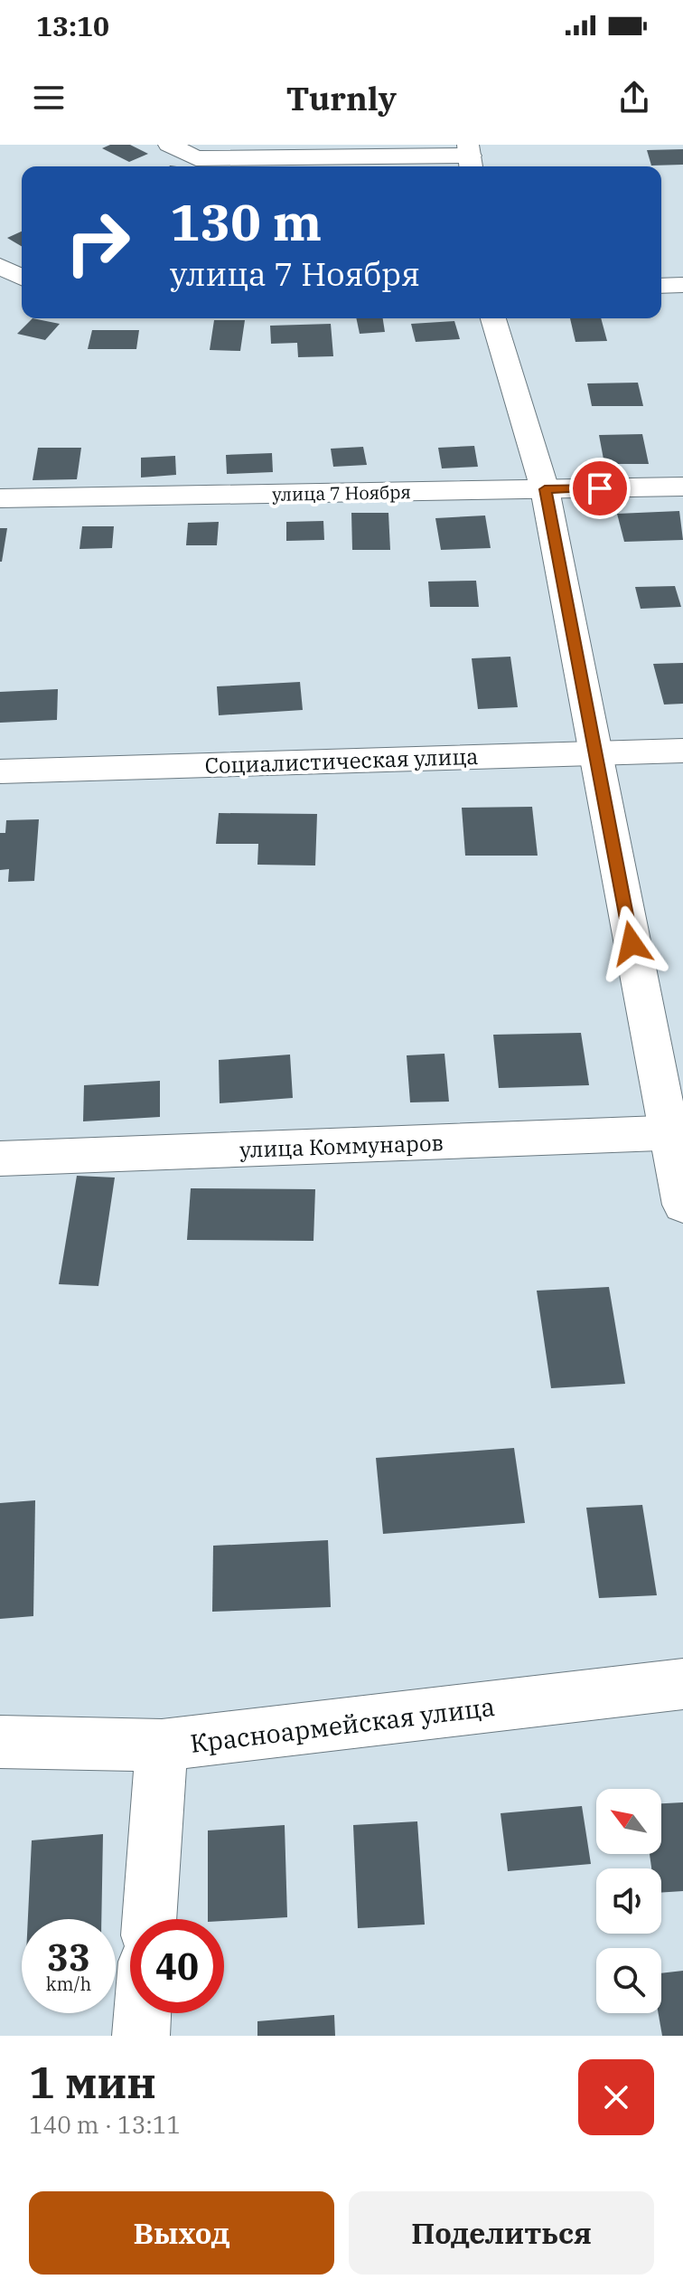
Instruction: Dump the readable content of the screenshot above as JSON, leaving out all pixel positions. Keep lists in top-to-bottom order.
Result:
{
  "streets": {
    "street": [
      "улица 7 Ноября",
      "Социалистическая улица",
      "улица Коммунаров",
      "Красноармейская улица"
    ]
  },
  "north": "top left",
  "page": {
    "status": "13:10",
    "header": "Turnly",
    "turn": ["130 m", "улица 7 Ноября"],
    "speed": "33 km/h",
    "limit": "40",
    "heading": ["1 мин", "140 m · 13:11"],
    "buttons": ["Выход", "Поделиться"]
  }
}
